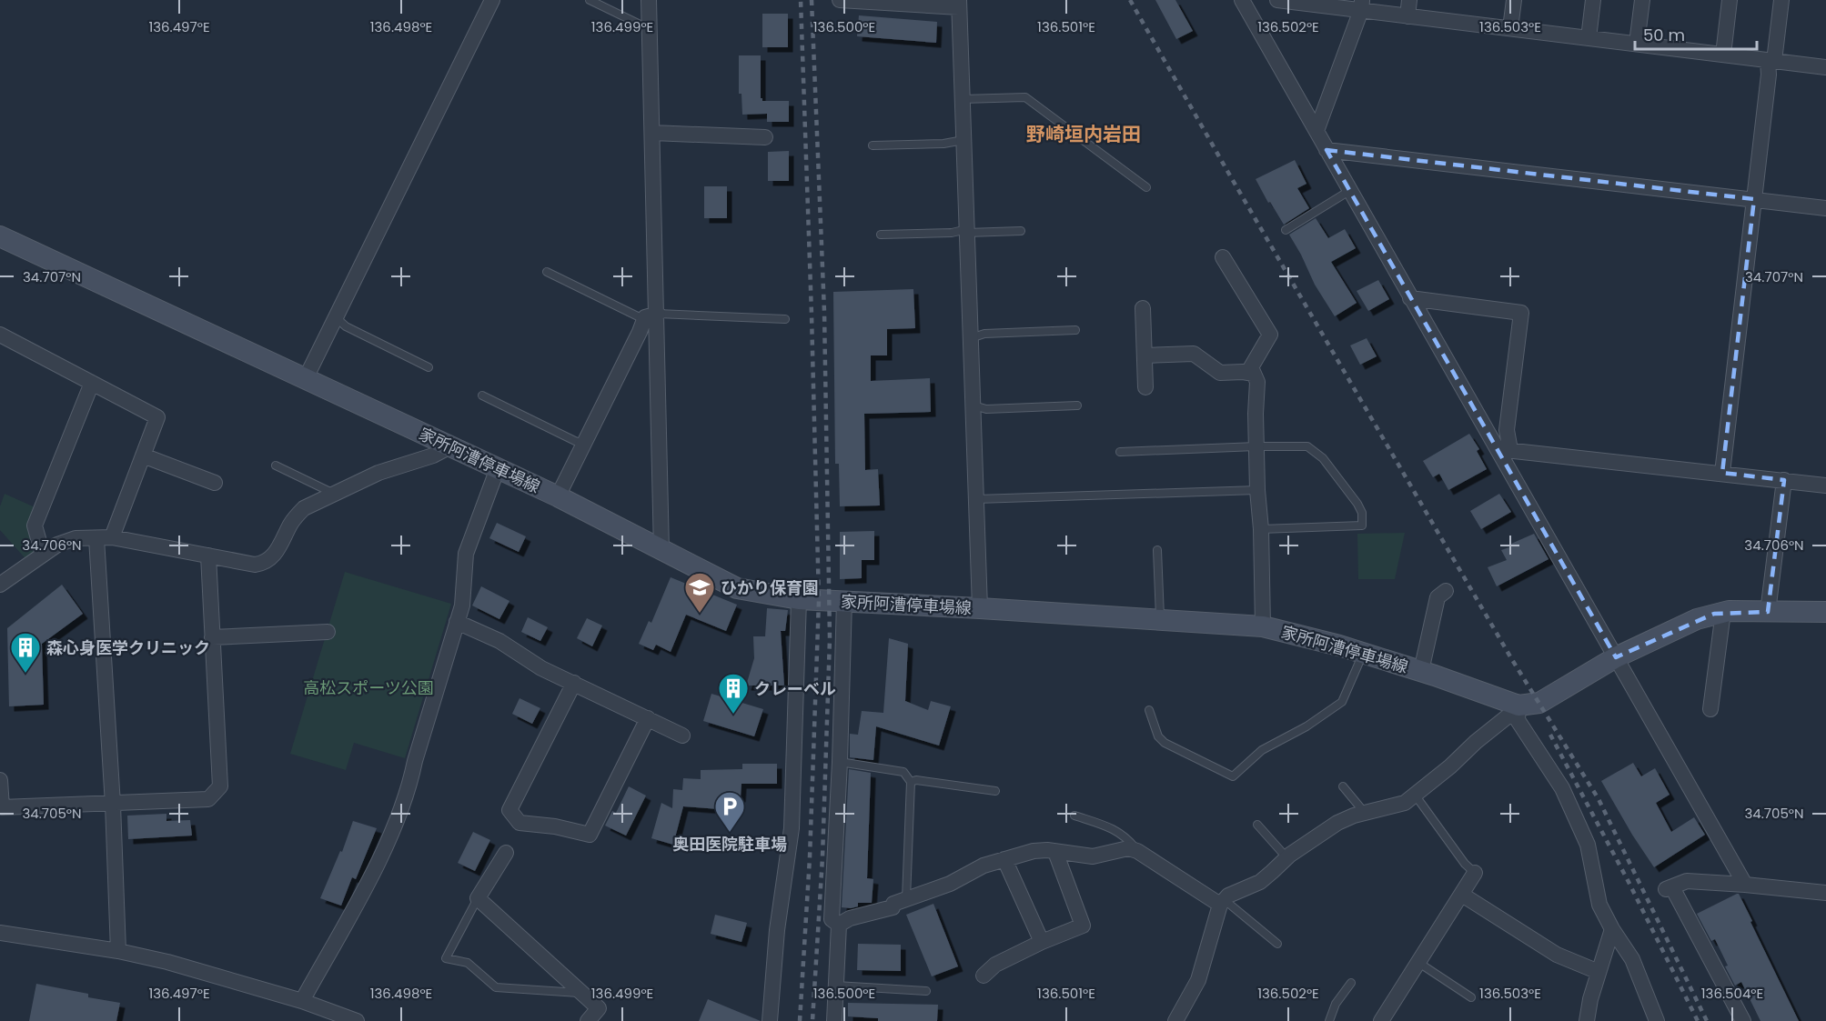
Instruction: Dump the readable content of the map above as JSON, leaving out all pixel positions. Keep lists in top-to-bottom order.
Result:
{
  "streets": {
    "main road": ["家所阿漕停車場線"]
  },
  "districts": ["野崎垣内岩田"],
  "parks": ["高松スポーツ公園"],
  "places": {
    "school or university": ["ひかり保育園"],
    "building": ["森心身医学クリニック", "クレーベル"],
    "parking": ["奥田医院駐車場"]
  },
  "scale_bar": "50 m",
  "coordinates": [
    "136.497°E",
    "136.498°E",
    "136.499°E",
    "136.500°E",
    "136.501°E",
    "136.502°E",
    "136.503°E",
    "34.707°N",
    "34.706°N",
    "34.705°N",
    "136.504°E"
  ]
}
